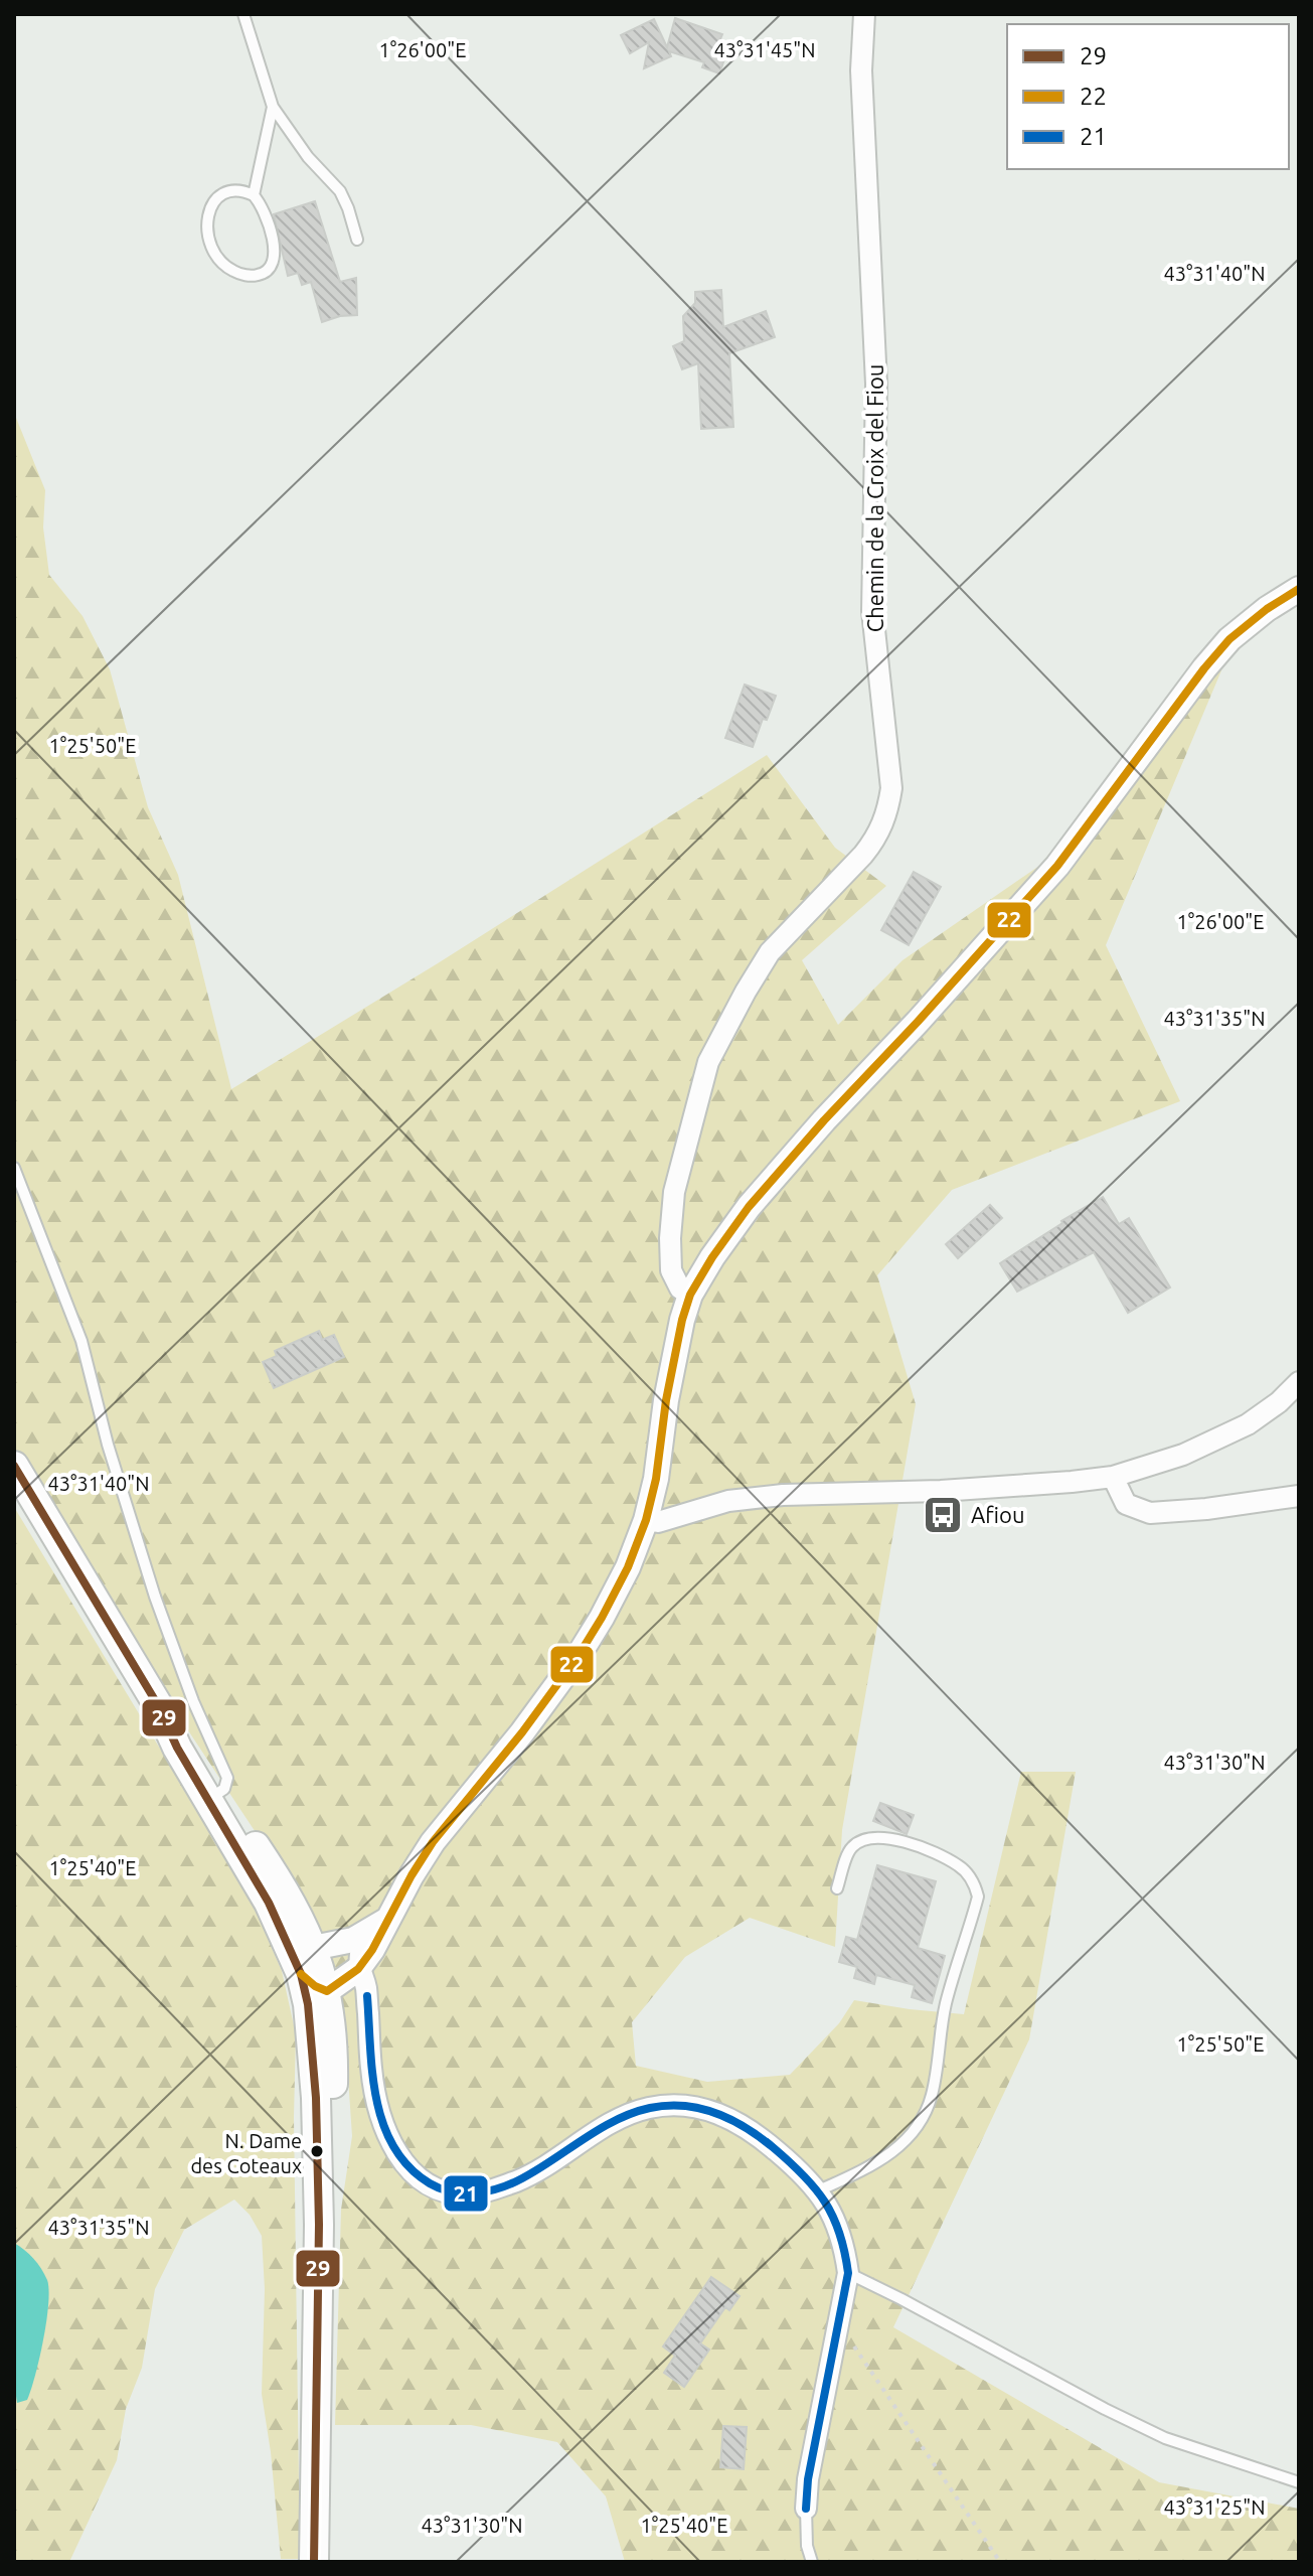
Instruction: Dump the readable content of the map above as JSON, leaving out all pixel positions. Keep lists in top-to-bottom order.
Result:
{
  "streets": {
    "street": ["Chemin de la Croix del Fiou"]
  },
  "places": {
    "bus stop": ["Afiou"],
    "other": ["N. Dame des Coteaux"]
  },
  "lines": ["transit line 22", "transit line 29", "transit line 21"],
  "legend": ["29", "22", "21"],
  "coordinates": [
    "43°31'45\"N",
    "1°26'00\"E",
    "43°31'40\"N",
    "1°25'50\"E",
    "43°31'35\"N",
    "43°31'30\"N",
    "1°25'40\"E",
    "43°31'25\"N"
  ]
}
